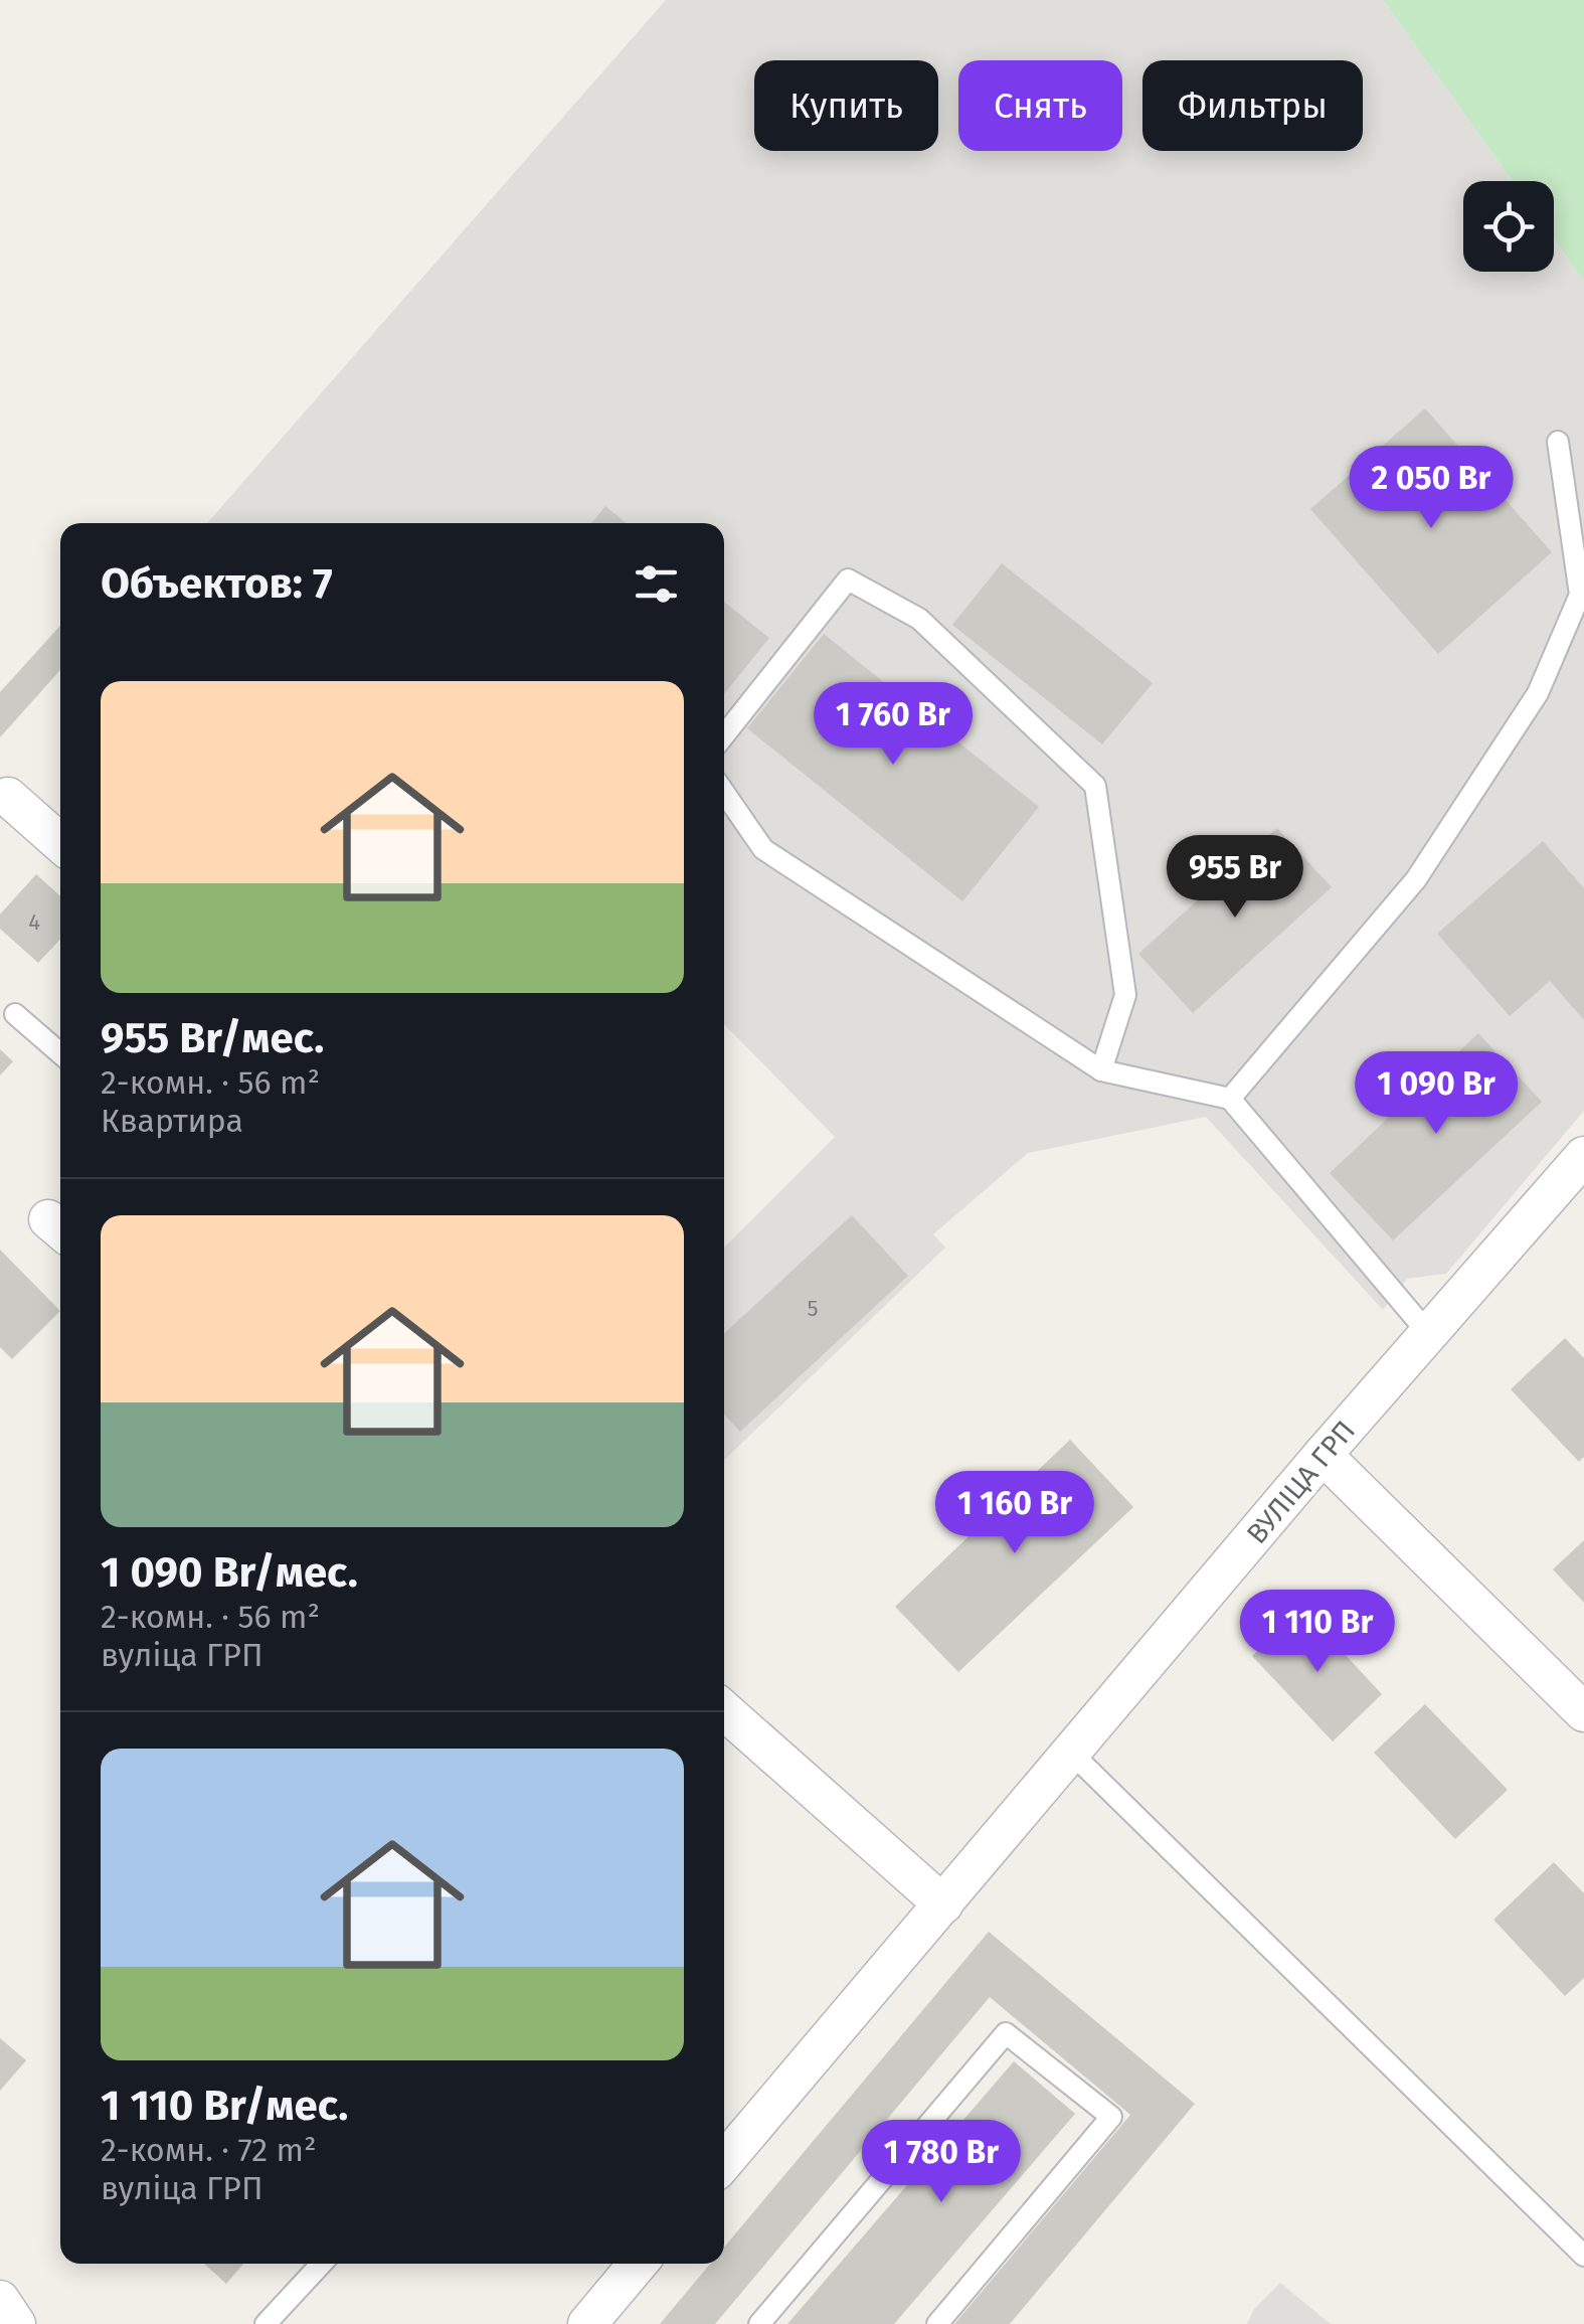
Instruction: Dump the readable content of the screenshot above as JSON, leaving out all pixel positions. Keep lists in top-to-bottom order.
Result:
{
  "streets": {
    "street": ["ВУЛІЦА ГРП"]
  },
  "house_numbers": ["4", "5"],
  "page": {
    "chip": ["Купить", "Снять", "Фильтры"],
    "price": [
      "2 050 Br",
      "1 760 Br",
      "955 Br",
      "1 090 Br",
      "1 160 Br",
      "1 110 Br",
      "1 780 Br"
    ],
    "heading": "Объектов: 7",
    "list": [
      {
        "name": "955 Br/мес.",
        "note": "2-комн. · 56 m² · Квартира"
      },
      {
        "name": "1 090 Br/мес.",
        "note": "2-комн. · 56 m² · вуліца ГРП"
      },
      {
        "name": "1 110 Br/мес.",
        "note": "2-комн. · 72 m² · вуліца ГРП"
      }
    ]
  }
}
